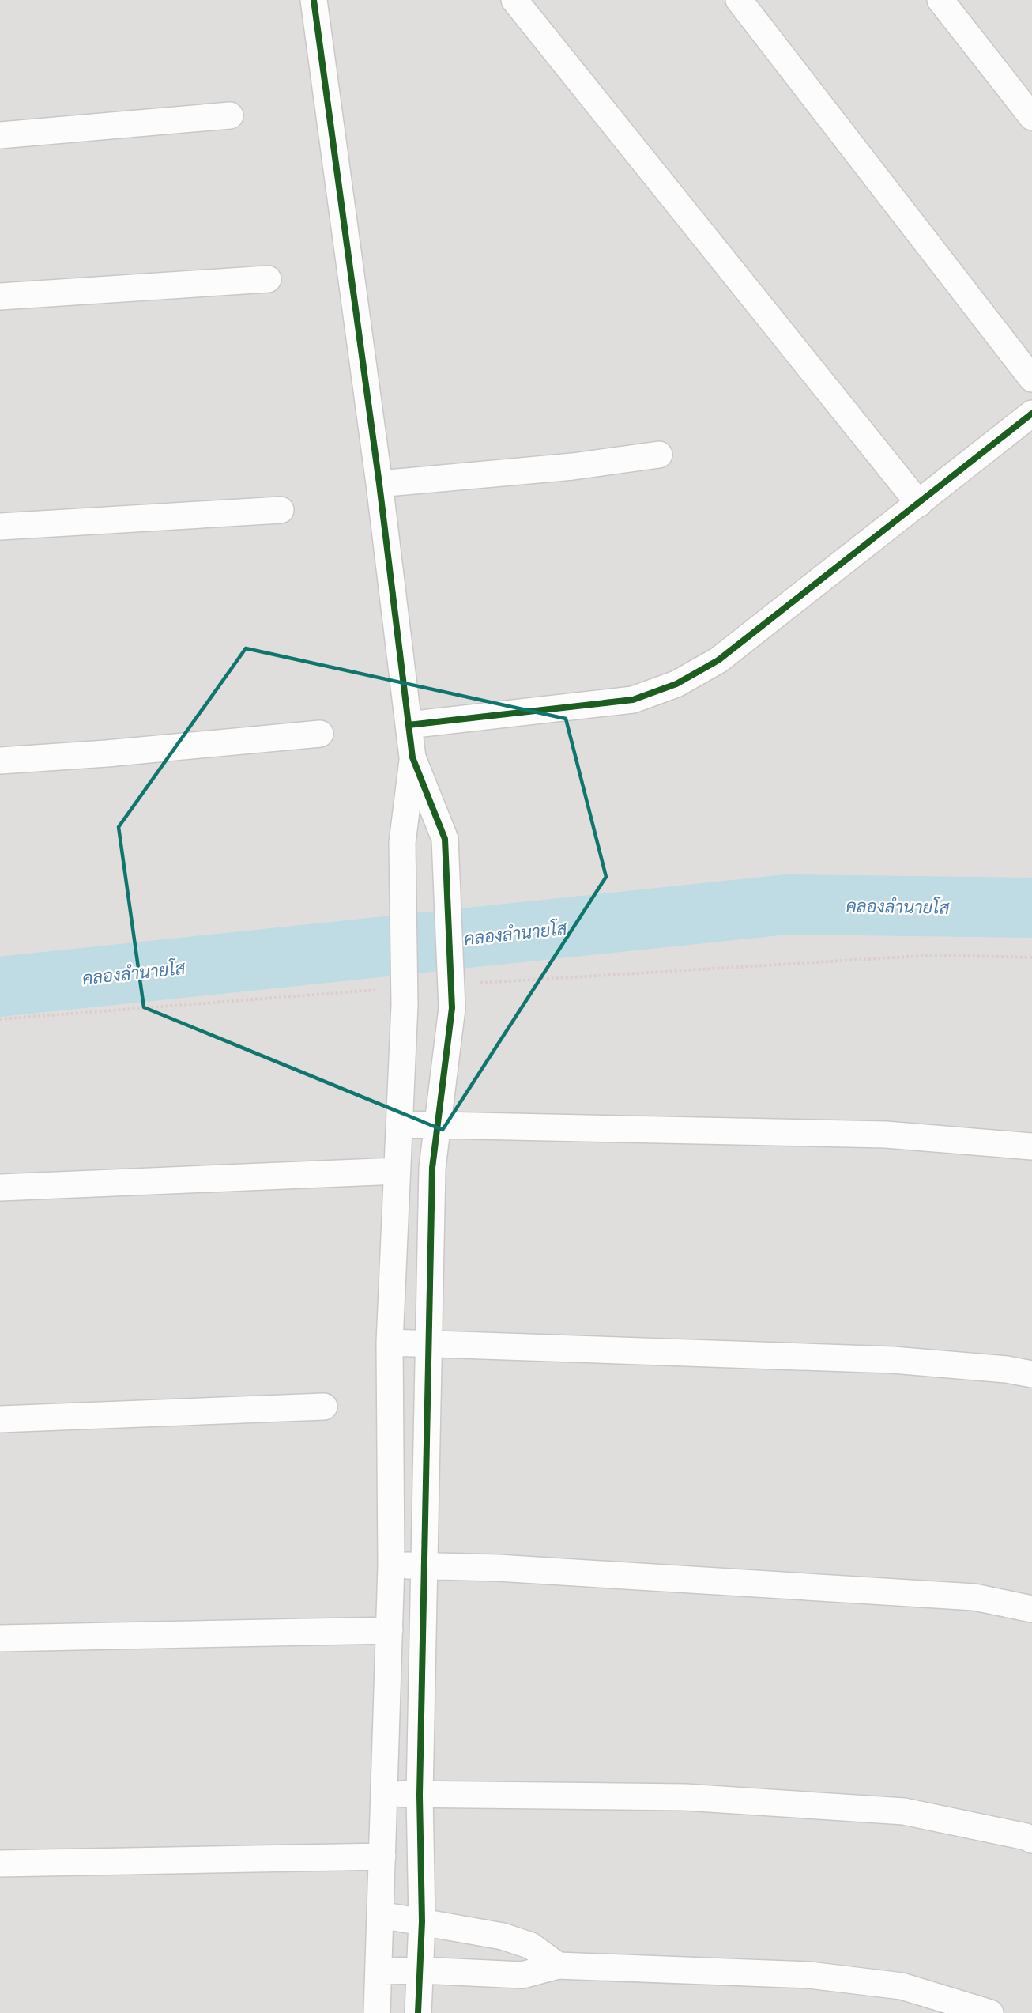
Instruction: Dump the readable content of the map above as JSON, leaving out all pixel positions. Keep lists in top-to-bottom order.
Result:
{
  "water": ["คลองลำนายโส"]
}
